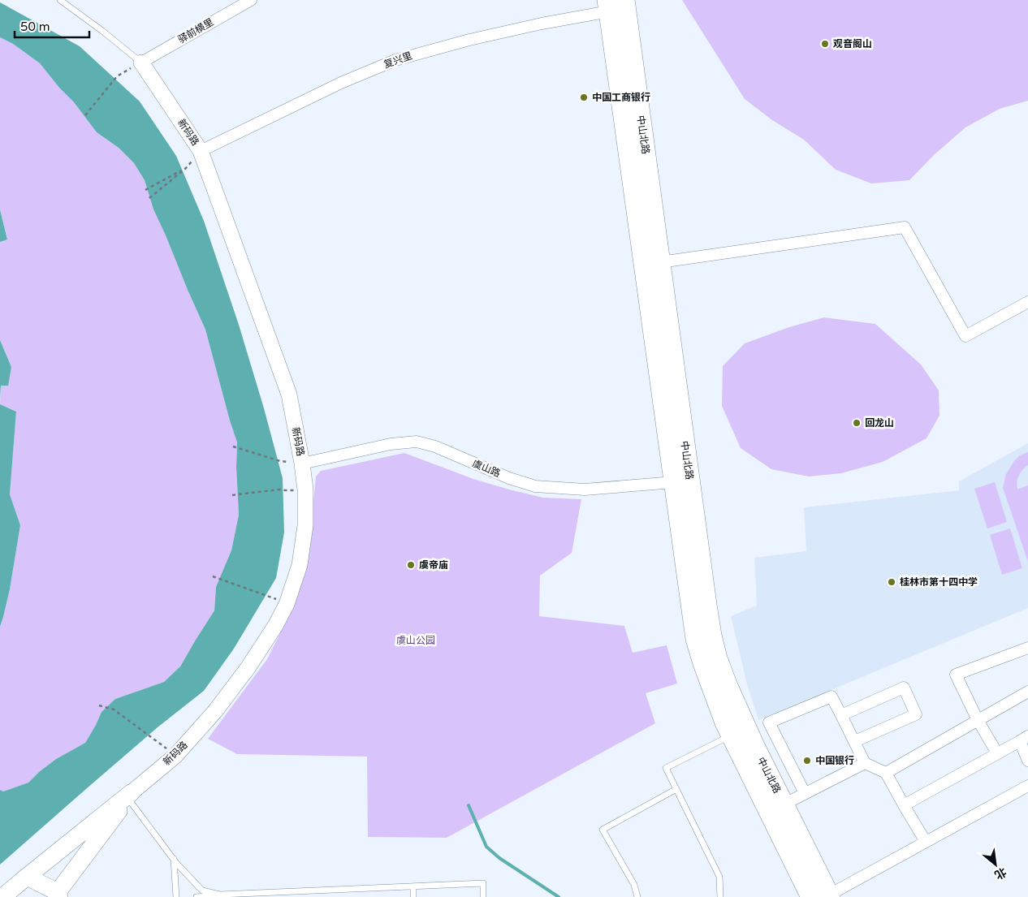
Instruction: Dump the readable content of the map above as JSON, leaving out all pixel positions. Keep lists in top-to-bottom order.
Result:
{
  "streets": {
    "highway": ["中山北路"],
    "street": [
      "驿前横里",
      "复兴里",
      "新码路",
      "虞山路"
    ]
  },
  "crossings": [
    ["驿前横里", "新码路"],
    ["复兴里", "新码路"],
    ["复兴里", "中山北路"],
    ["新码路", "虞山路"],
    ["中山北路", "虞山路"]
  ],
  "parks": ["虞山公园"],
  "places": [
    "观音阁山",
    "中国工商银行",
    "回龙山",
    "虞帝庙",
    "桂林市第十四中学",
    "中国银行"
  ],
  "scale_bar": "50 m",
  "north": "bottom right"
}
